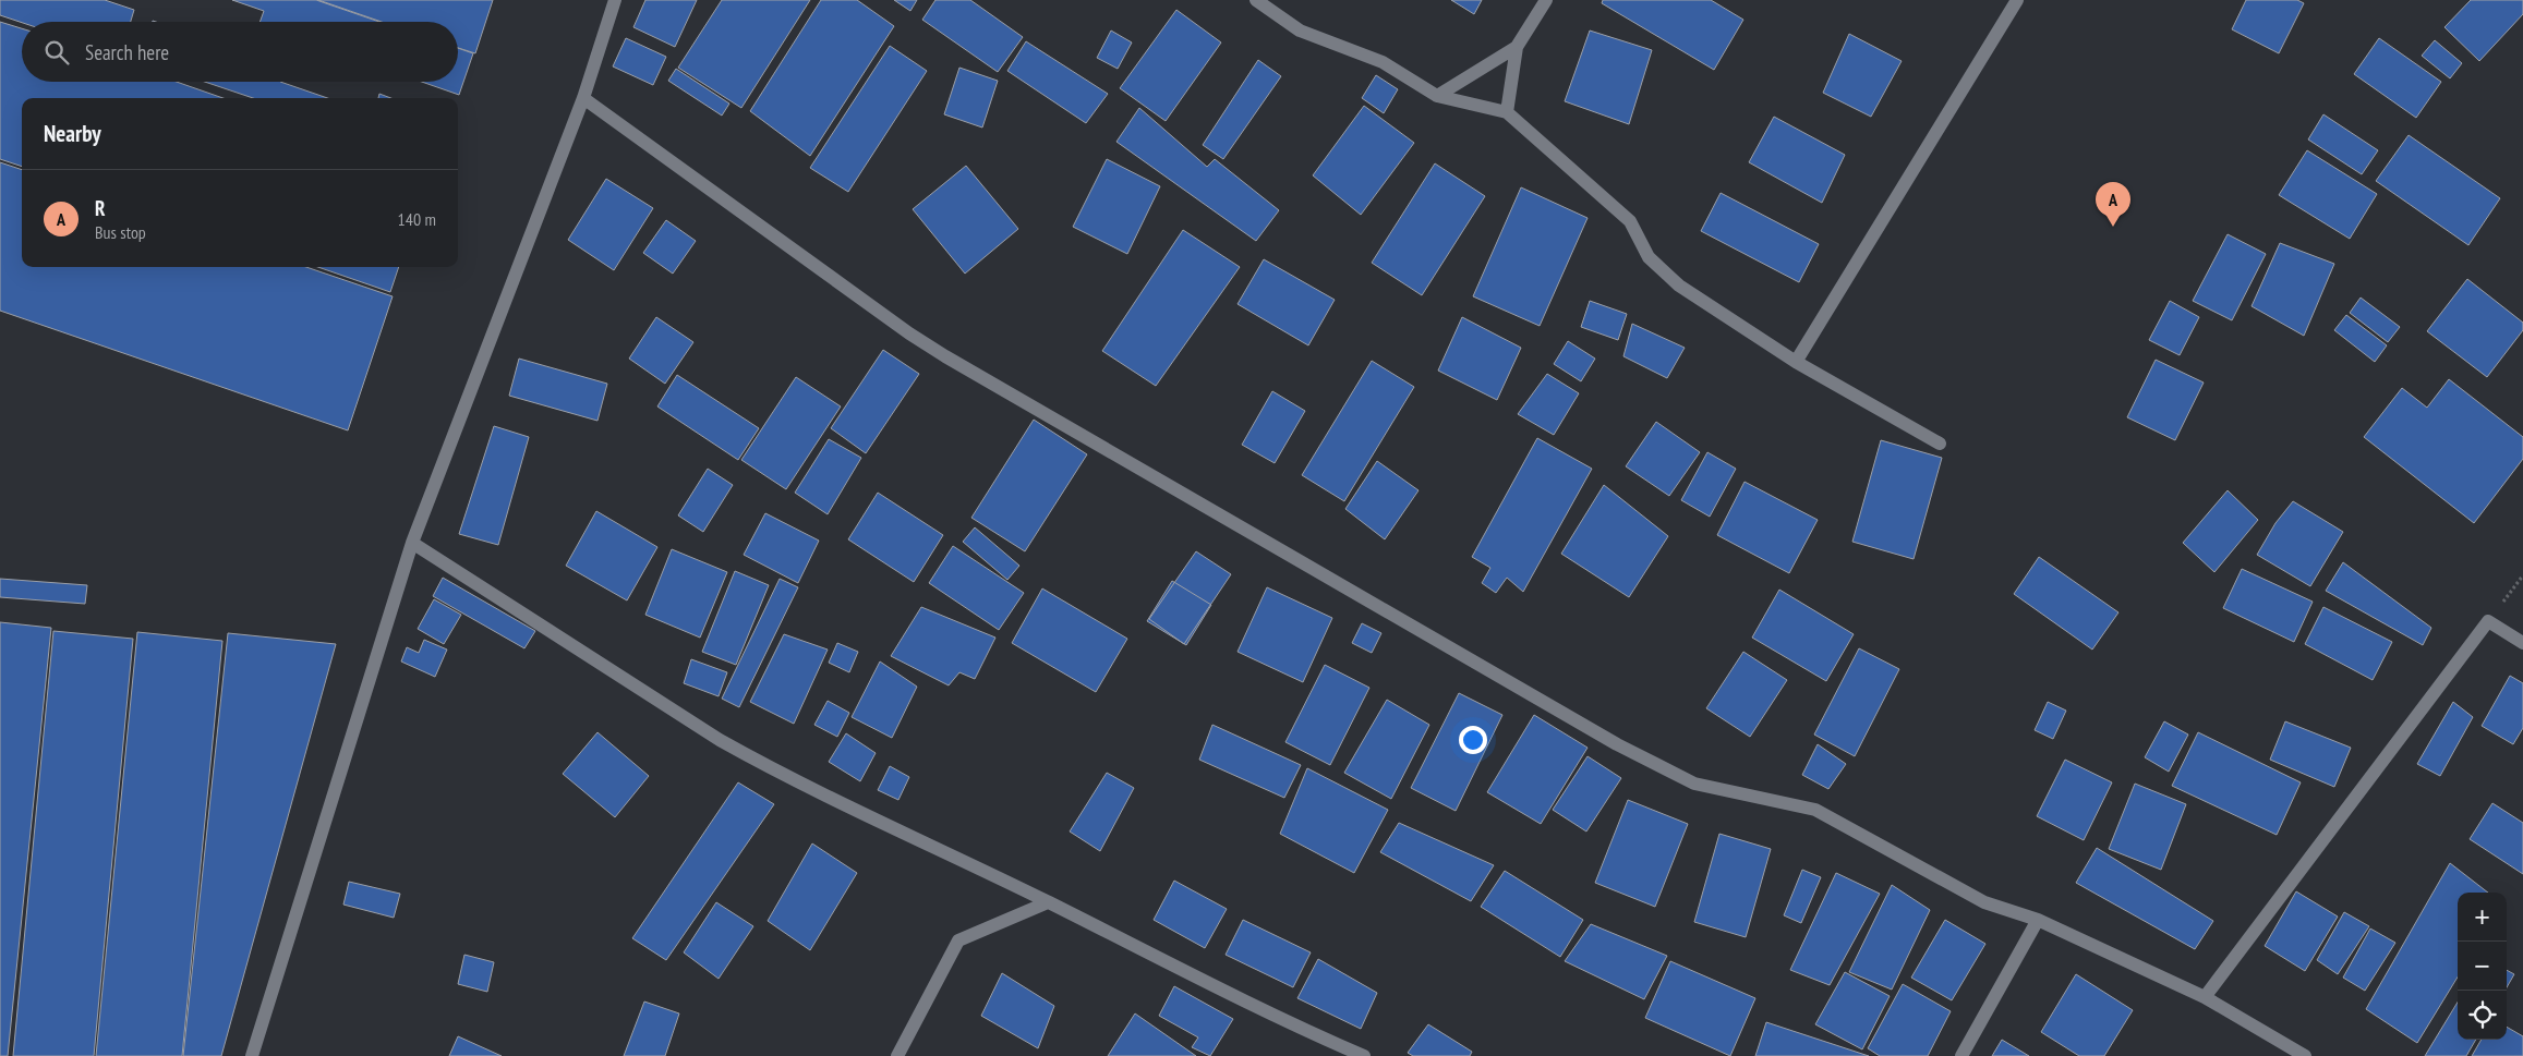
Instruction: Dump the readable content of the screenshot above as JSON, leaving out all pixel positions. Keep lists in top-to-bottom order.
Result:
{
  "page": {
    "search": "Search here",
    "heading": "Nearby",
    "list": [
      {
        "mark": "A",
        "name": "R",
        "note": "Bus stop",
        "value": "140 m"
      }
    ],
    "pins": "A",
    "map_buttons": ["+", "−"]
  }
}
